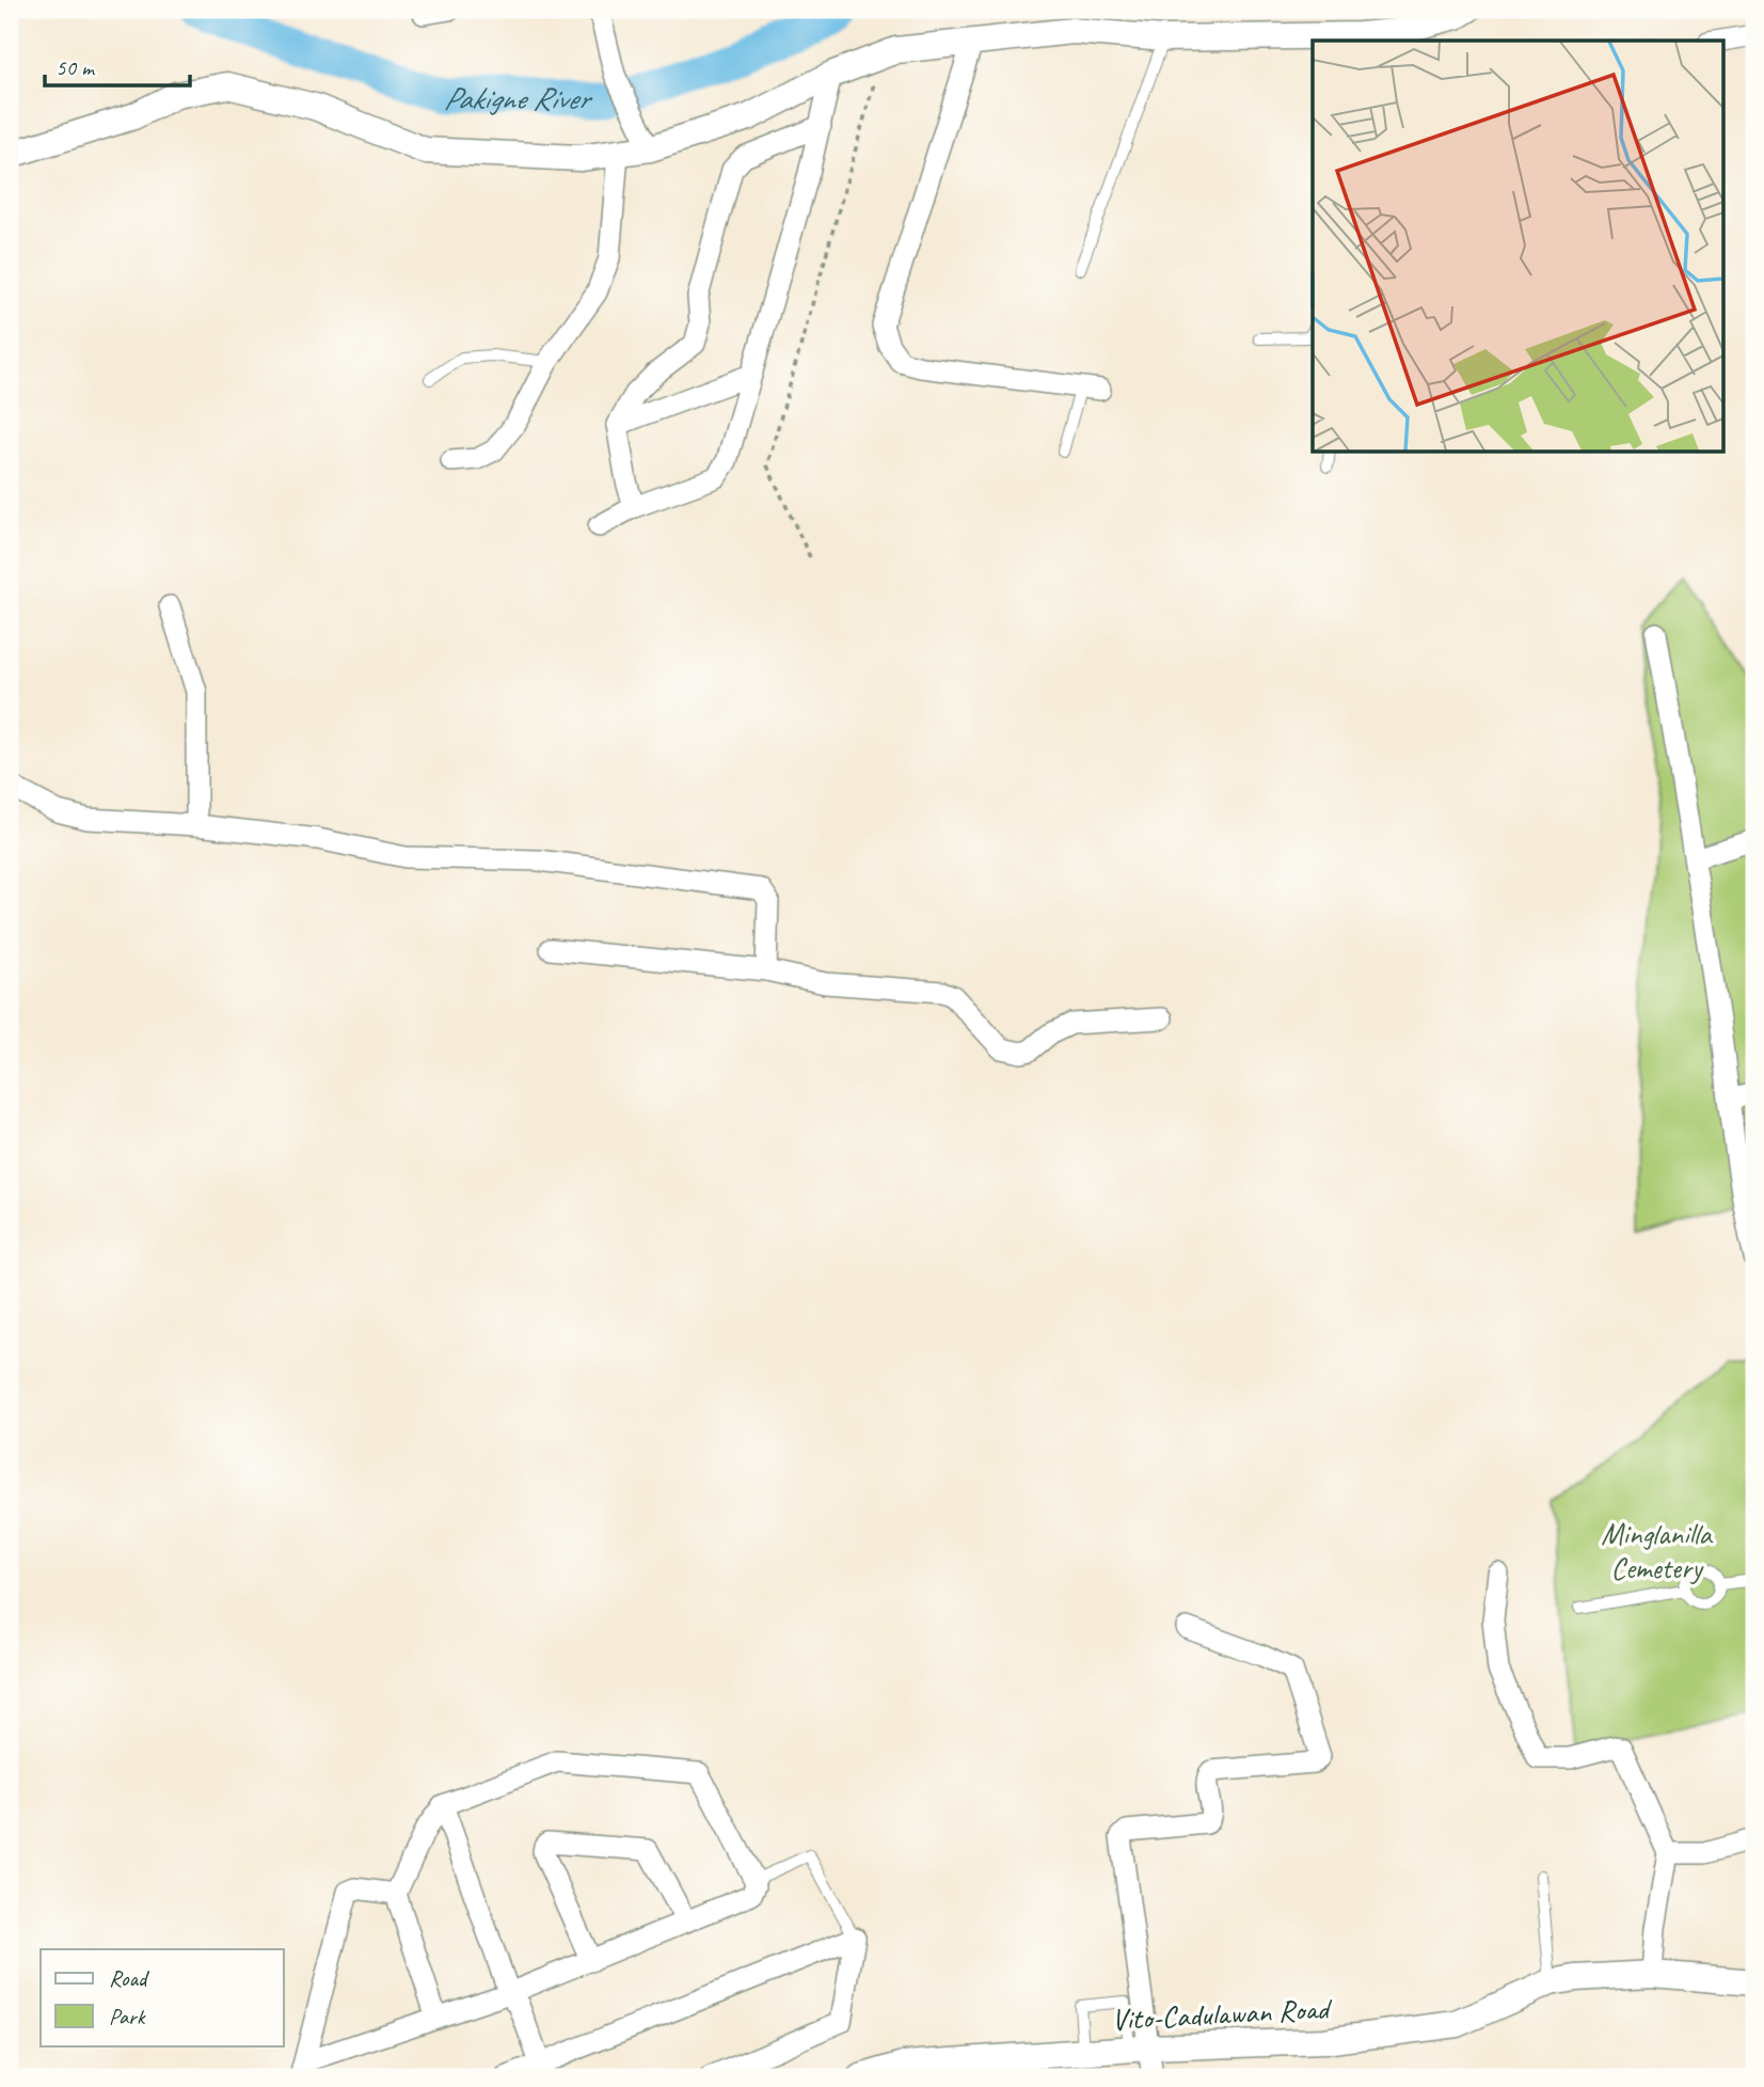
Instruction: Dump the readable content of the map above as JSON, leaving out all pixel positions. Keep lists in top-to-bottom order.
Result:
{
  "streets": {
    "street": ["Vito-Cadulawan Road"]
  },
  "water": ["Pakigne River"],
  "parks": ["Minglanilla Cemetery"],
  "legend": ["Road", "Park"],
  "scale_bar": "50 m"
}
